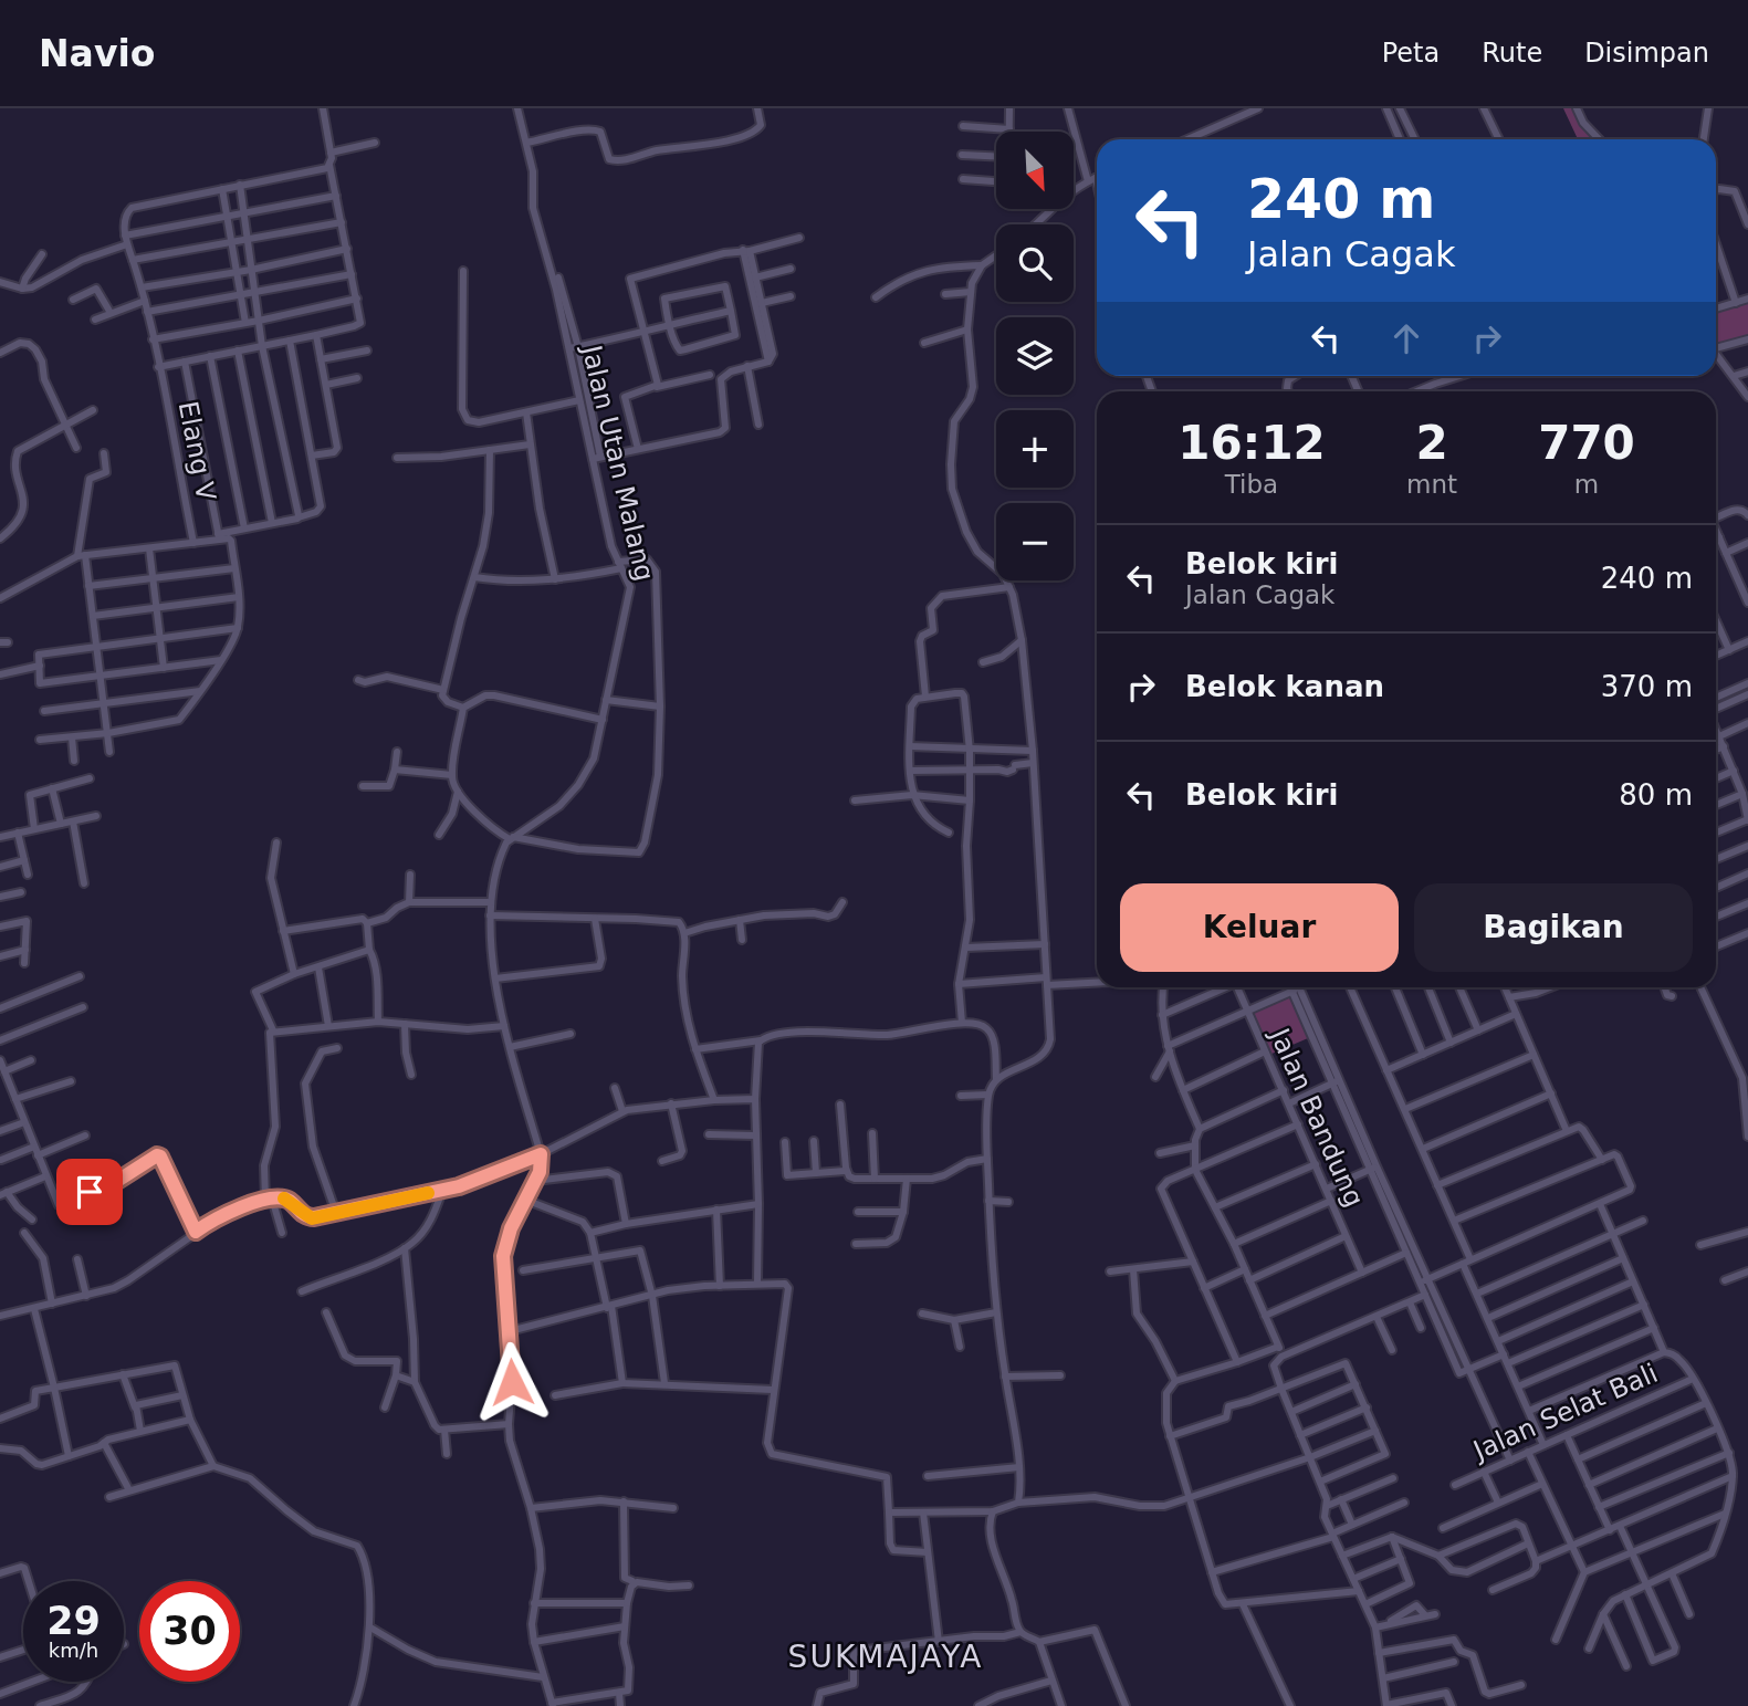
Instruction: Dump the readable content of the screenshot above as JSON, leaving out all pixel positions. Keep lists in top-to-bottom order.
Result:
{
  "streets": {
    "street": [
      "Elang V",
      "Jalan Utan Malang",
      "Jalan Bandung",
      "Jalan Selat Bali"
    ]
  },
  "districts": ["SUKMAJAYA"],
  "north": "bottom right",
  "page": {
    "header": "Navio",
    "nav": ["Peta", "Rute", "Disimpan"],
    "map_buttons": ["+", "−"],
    "turn": ["240 m", "Jalan Cagak"],
    "eta": [
      "16:12",
      "Tiba",
      "2",
      "mnt",
      "770",
      "m"
    ],
    "list": [
      {
        "name": "Belok kiri",
        "note": "Jalan Cagak",
        "value": "240 m"
      },
      {
        "name": "Belok kanan",
        "value": "370 m"
      },
      {
        "name": "Belok kiri",
        "value": "80 m"
      }
    ],
    "buttons": ["Keluar", "Bagikan"],
    "speed": "29 km/h",
    "limit": "30"
  }
}
